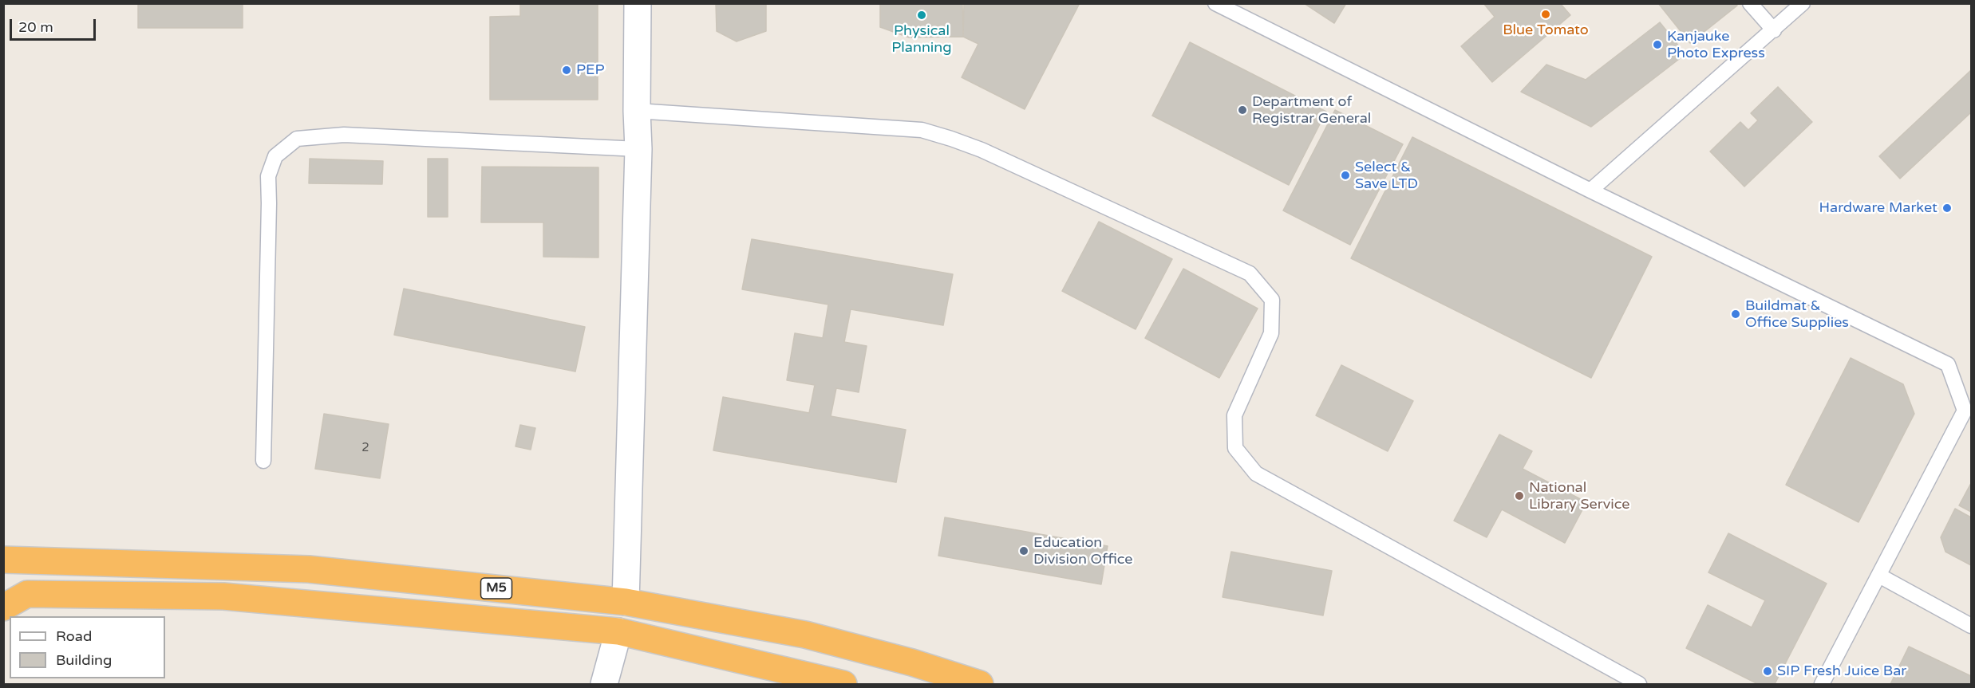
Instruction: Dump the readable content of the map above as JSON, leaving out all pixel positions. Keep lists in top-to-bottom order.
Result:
{
  "streets": {
    "highway": ["M5"]
  },
  "places": [
    "Blue Tomato",
    "Physical Planning",
    "Kanjauke Photo Express",
    "PEP",
    "Department of Registrar General",
    "Select & Save LTD",
    "Hardware Market",
    "Buildmat & Office Supplies",
    "National Library Service",
    "Education Division Office",
    "SIP Fresh Juice Bar"
  ],
  "house_numbers": ["2"],
  "legend": ["Road", "Building"],
  "scale_bar": "20 m"
}
